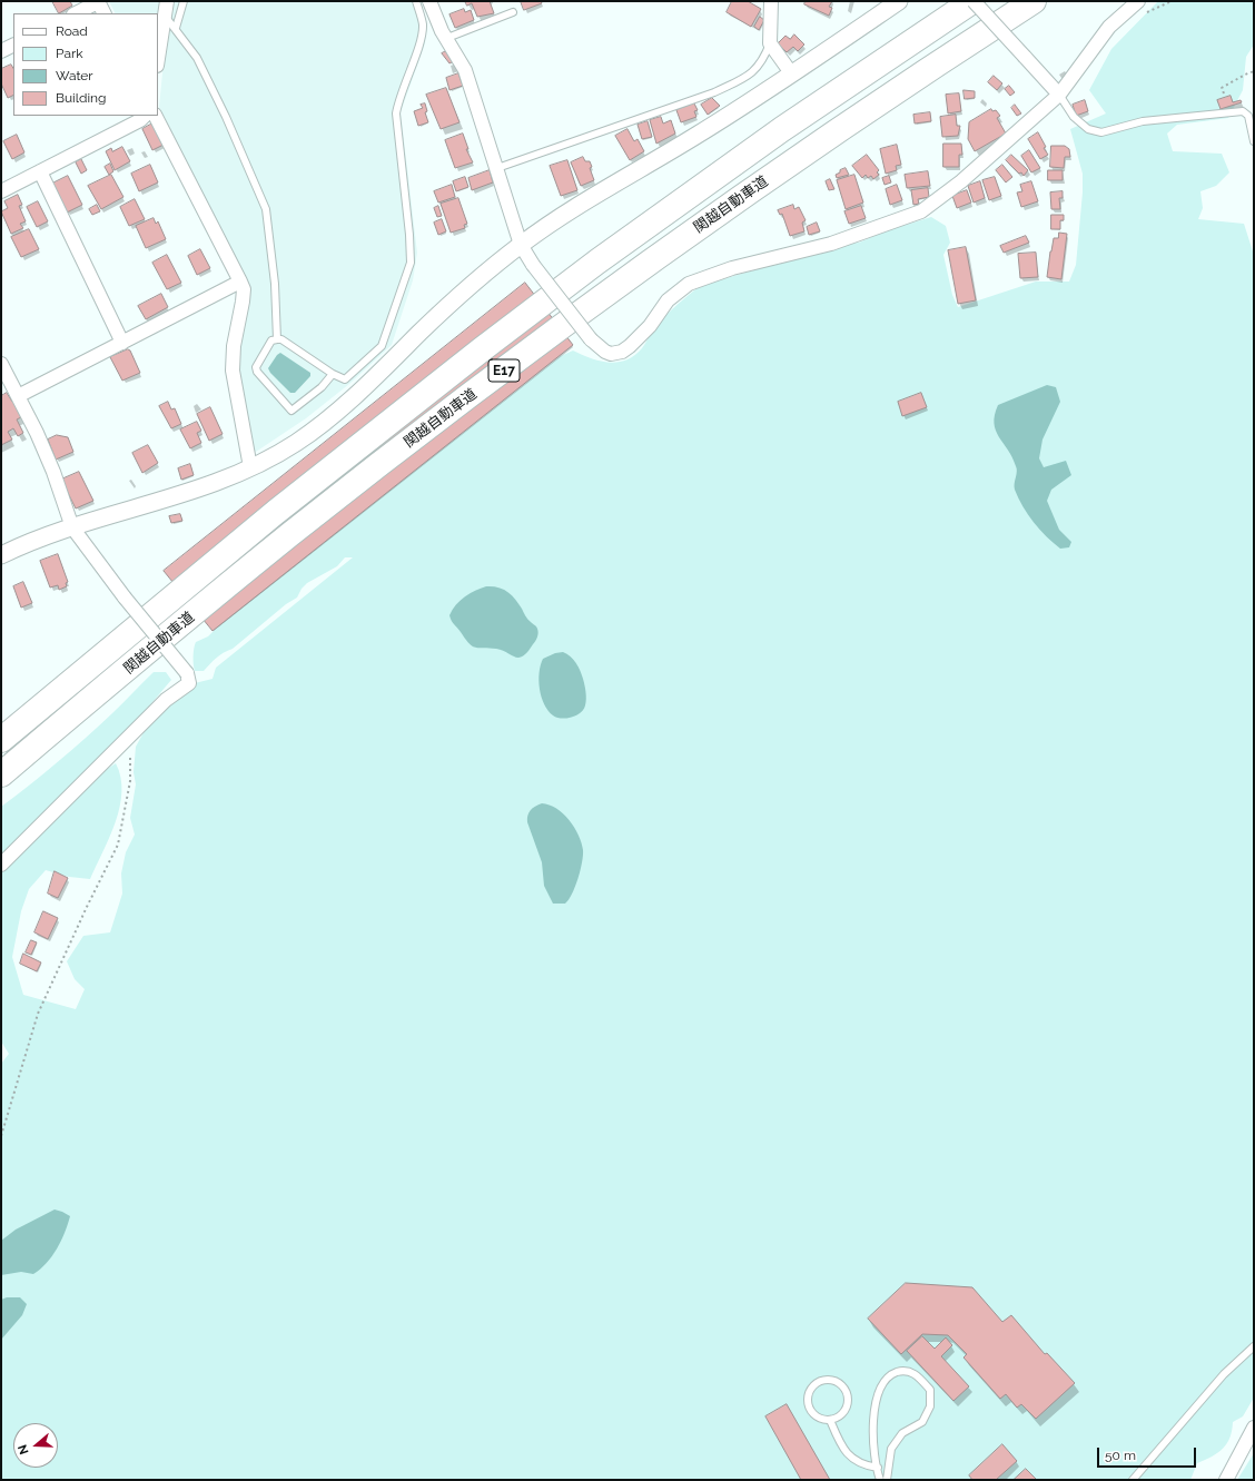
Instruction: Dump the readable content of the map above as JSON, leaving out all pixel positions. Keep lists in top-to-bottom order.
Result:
{
  "streets": {
    "highway": ["関越自動車道", "E17"]
  },
  "legend": [
    "Road",
    "Park",
    "Water",
    "Building"
  ],
  "scale_bar": "50 m",
  "north": "left"
}
